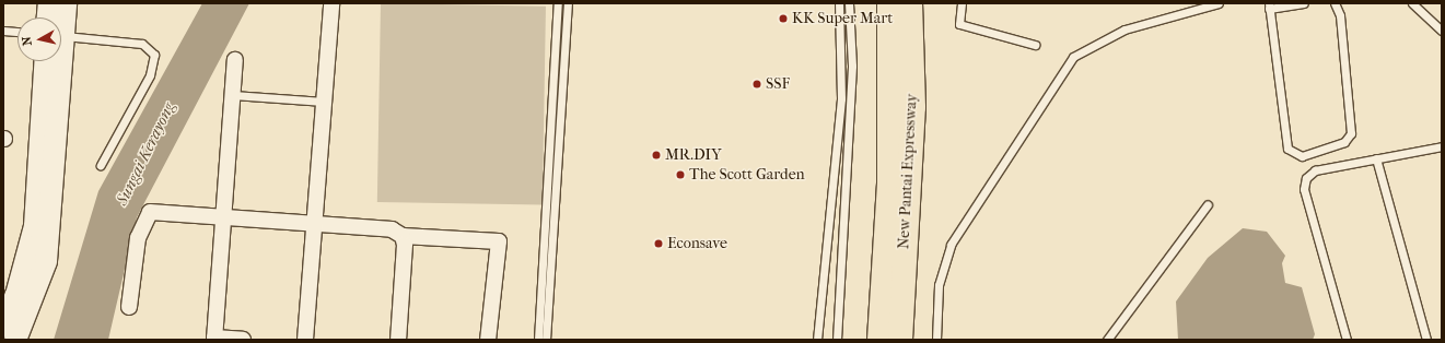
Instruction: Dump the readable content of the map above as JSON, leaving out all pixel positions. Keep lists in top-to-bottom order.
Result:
{
  "streets": {
    "highway": ["New Pantai Expressway"]
  },
  "water": ["Sungai Kerayong"],
  "places": [
    "KK Super Mart",
    "SSF",
    "MR.DIY",
    "The Scott Garden",
    "Econsave"
  ],
  "north": "left"
}
